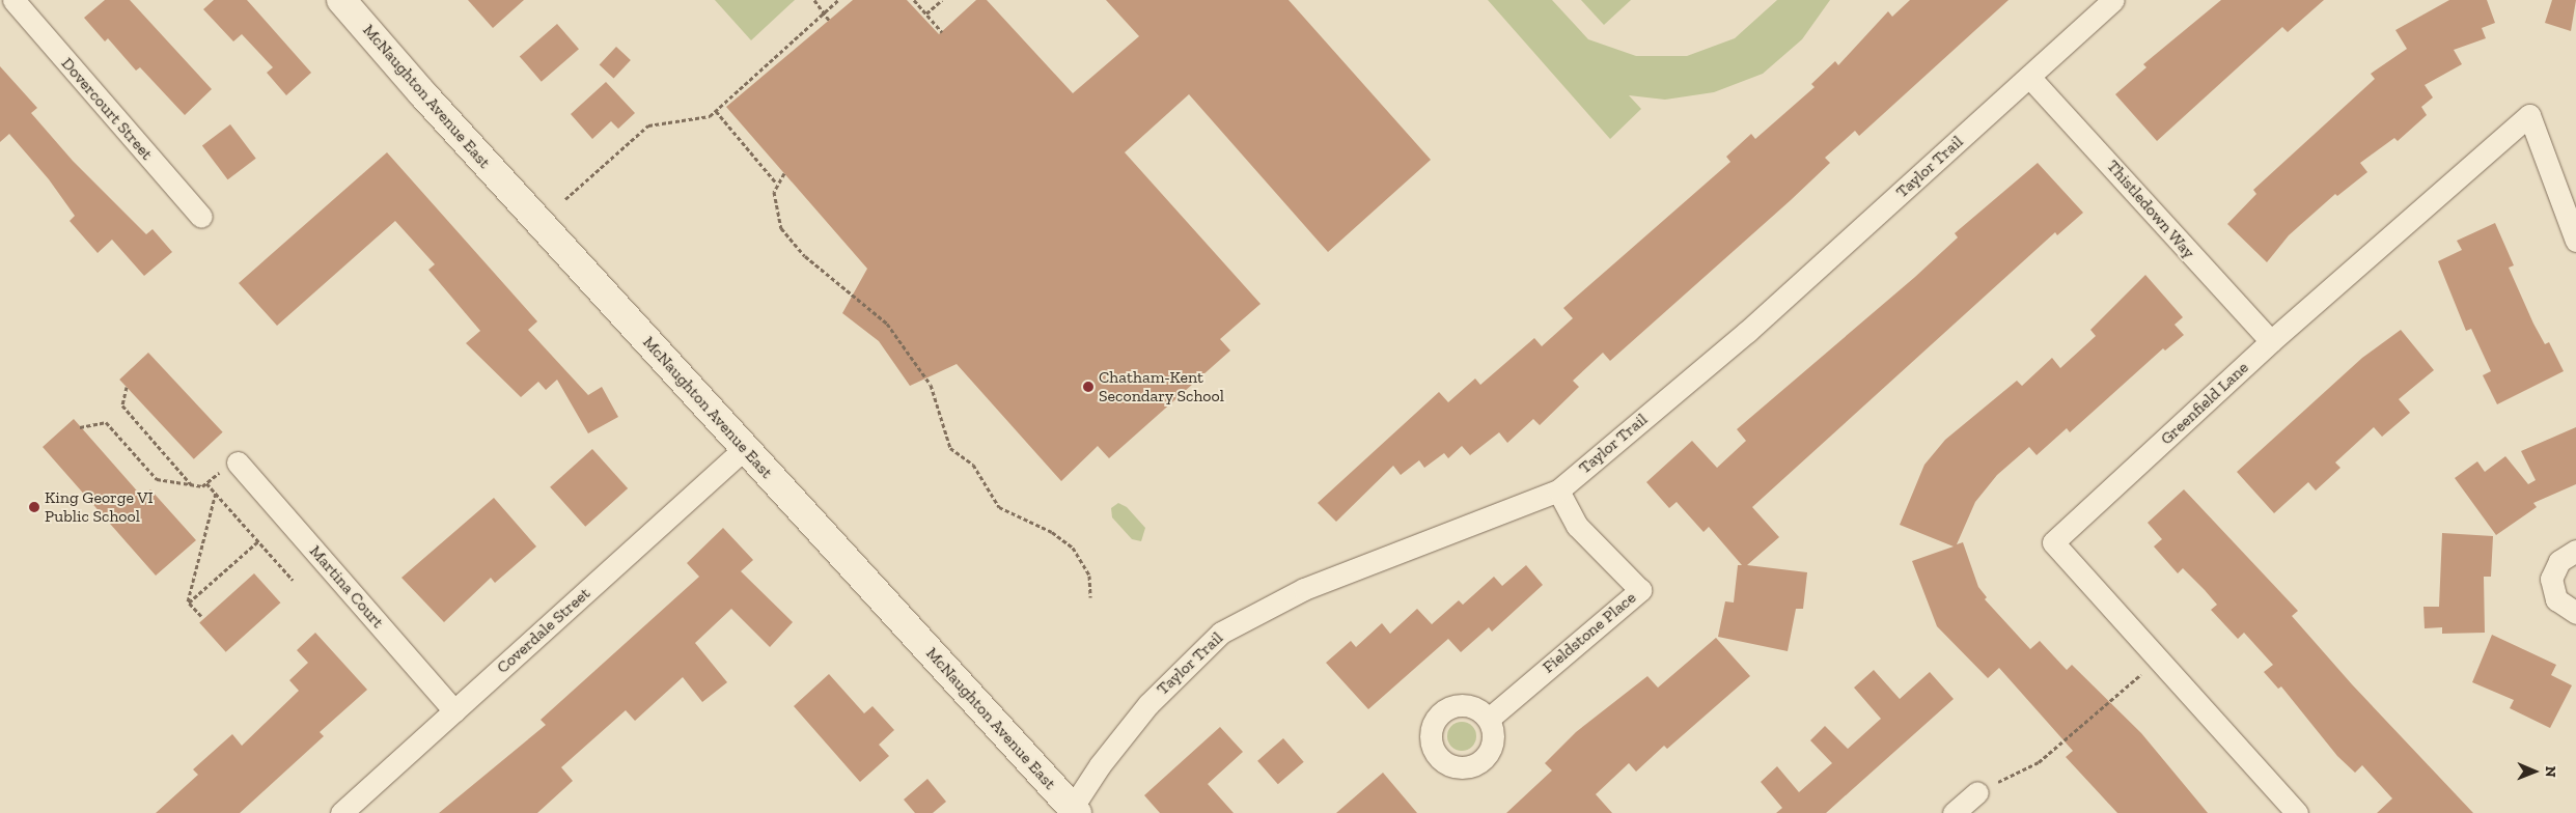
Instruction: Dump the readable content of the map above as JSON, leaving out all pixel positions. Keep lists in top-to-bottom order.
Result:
{
  "streets": {
    "main road": ["McNaughton Avenue East"],
    "street": [
      "Dovercourt Street",
      "Taylor Trail",
      "Thistledown Way",
      "Greenfield Lane",
      "Martina Court",
      "Coverdale Street",
      "Fieldstone Place"
    ]
  },
  "crossings": [
    ["McNaughton Avenue East", "Taylor Trail"],
    ["McNaughton Avenue East", "Coverdale Street"],
    ["Taylor Trail", "Thistledown Way"],
    ["Taylor Trail", "Fieldstone Place"],
    ["Thistledown Way", "Greenfield Lane"],
    ["Martina Court", "Coverdale Street"]
  ],
  "places": ["Chatham-Kent Secondary School", "King George VI Public School"],
  "north": "right"
}
